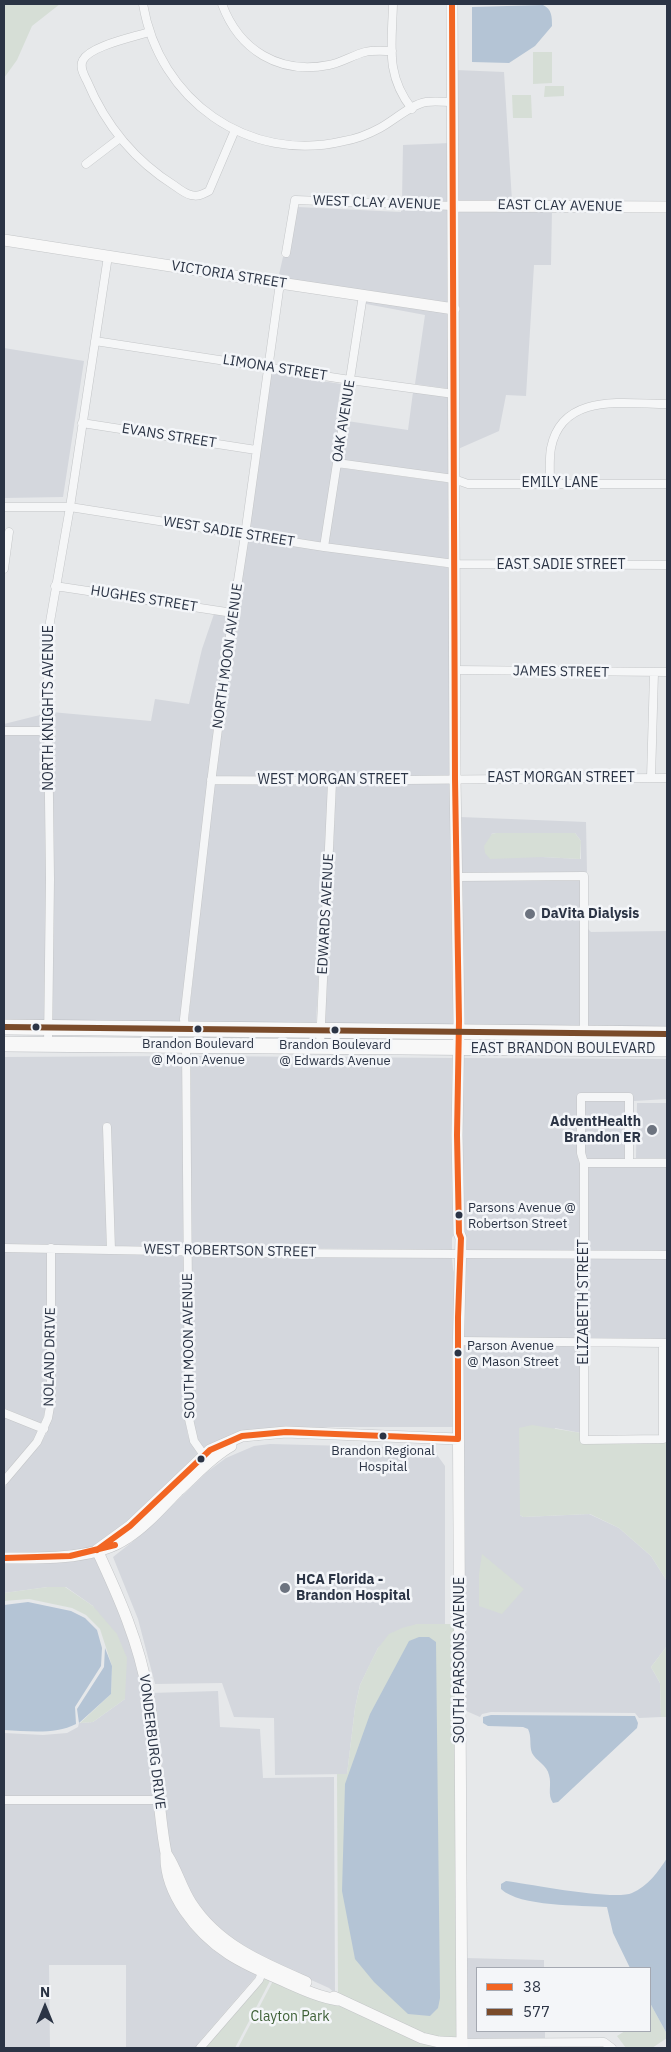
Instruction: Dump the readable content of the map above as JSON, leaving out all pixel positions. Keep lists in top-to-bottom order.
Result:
{
  "streets": {
    "highway": ["EAST BRANDON BOULEVARD"],
    "street": [
      "WEST CLAY AVENUE",
      "EAST CLAY AVENUE",
      "VICTORIA STREET",
      "LIMONA STREET",
      "OAK AVENUE",
      "EVANS STREET",
      "EMILY LANE",
      "WEST SADIE STREET",
      "EAST SADIE STREET",
      "HUGHES STREET",
      "NORTH MOON AVENUE",
      "JAMES STREET",
      "NORTH KNIGHTS AVENUE",
      "EAST MORGAN STREET",
      "WEST MORGAN STREET",
      "EDWARDS AVENUE",
      "WEST ROBERTSON STREET",
      "ELIZABETH STREET",
      "SOUTH MOON AVENUE",
      "NOLAND DRIVE",
      "SOUTH PARSONS AVENUE",
      "VONDERBURG DRIVE"
    ]
  },
  "crossings": [
    ["WEST CLAY AVENUE", "EAST CLAY AVENUE"],
    ["WEST CLAY AVENUE", "SOUTH PARSONS AVENUE"],
    ["EAST CLAY AVENUE", "SOUTH PARSONS AVENUE"],
    ["VICTORIA STREET", "OAK AVENUE"],
    ["VICTORIA STREET", "NORTH MOON AVENUE"],
    ["VICTORIA STREET", "NORTH KNIGHTS AVENUE"],
    ["VICTORIA STREET", "SOUTH PARSONS AVENUE"],
    ["LIMONA STREET", "OAK AVENUE"],
    ["LIMONA STREET", "NORTH MOON AVENUE"],
    ["LIMONA STREET", "NORTH KNIGHTS AVENUE"],
    ["LIMONA STREET", "SOUTH PARSONS AVENUE"],
    ["OAK AVENUE", "WEST SADIE STREET"],
    ["EVANS STREET", "NORTH MOON AVENUE"],
    ["EVANS STREET", "NORTH KNIGHTS AVENUE"],
    ["EMILY LANE", "SOUTH PARSONS AVENUE"],
    ["WEST SADIE STREET", "EAST SADIE STREET"],
    ["WEST SADIE STREET", "NORTH MOON AVENUE"],
    ["WEST SADIE STREET", "NORTH KNIGHTS AVENUE"],
    ["WEST SADIE STREET", "SOUTH PARSONS AVENUE"],
    ["EAST SADIE STREET", "SOUTH PARSONS AVENUE"],
    ["HUGHES STREET", "NORTH MOON AVENUE"],
    ["HUGHES STREET", "NORTH KNIGHTS AVENUE"],
    ["NORTH MOON AVENUE", "WEST MORGAN STREET"],
    ["NORTH MOON AVENUE", "SOUTH MOON AVENUE"],
    ["JAMES STREET", "SOUTH PARSONS AVENUE"],
    ["EAST MORGAN STREET", "WEST MORGAN STREET"],
    ["EAST MORGAN STREET", "SOUTH PARSONS AVENUE"],
    ["WEST MORGAN STREET", "EDWARDS AVENUE"],
    ["WEST MORGAN STREET", "SOUTH PARSONS AVENUE"],
    ["EDWARDS AVENUE", "EAST BRANDON BOULEVARD"],
    ["EAST BRANDON BOULEVARD", "SOUTH PARSONS AVENUE"],
    ["WEST ROBERTSON STREET", "ELIZABETH STREET"],
    ["WEST ROBERTSON STREET", "SOUTH MOON AVENUE"],
    ["WEST ROBERTSON STREET", "NOLAND DRIVE"],
    ["WEST ROBERTSON STREET", "SOUTH PARSONS AVENUE"],
    ["SOUTH PARSONS AVENUE", "VONDERBURG DRIVE"]
  ],
  "parks": ["Clayton Park"],
  "places": [
    "DaVita Dialysis",
    "Brandon Boulevard @ Moon Avenue",
    "Brandon Boulevard @ Edwards Avenue",
    "AdventHealth Brandon ER",
    "Parsons Avenue @ Robertson Street",
    "Parson Avenue @ Mason Street",
    "Brandon Regional Hospital",
    "HCA Florida - Brandon Hospital"
  ],
  "lines": ["transit line 38", "transit line 577"],
  "legend": ["38", "577"],
  "north": "top"
}
